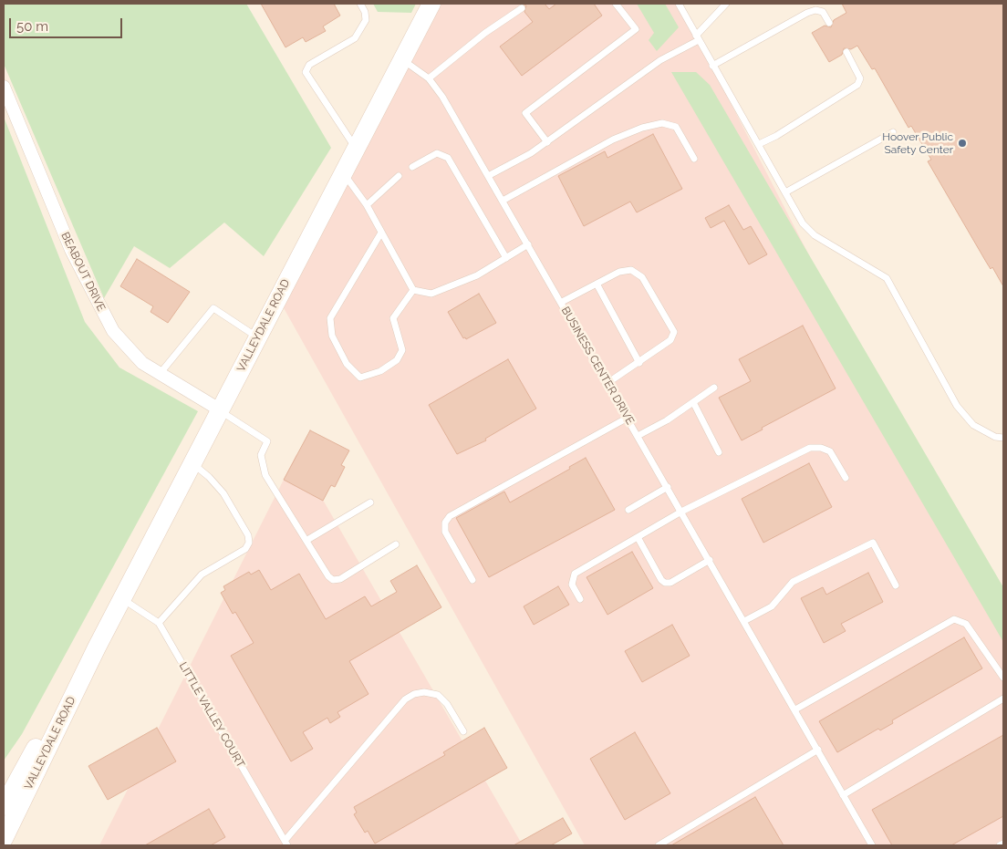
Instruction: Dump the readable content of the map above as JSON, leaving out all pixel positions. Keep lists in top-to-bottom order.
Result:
{
  "streets": {
    "main road": ["VALLEYDALE ROAD"],
    "street": ["BEABOUT DRIVE"],
    "lane": ["BUSINESS CENTER DRIVE", "LITTLE VALLEY COURT"]
  },
  "crossings": [
    ["BEABOUT DRIVE", "VALLEYDALE ROAD"],
    ["VALLEYDALE ROAD", "BUSINESS CENTER DRIVE"],
    ["VALLEYDALE ROAD", "LITTLE VALLEY COURT"]
  ],
  "places": ["Hoover Public Safety Center"],
  "scale_bar": "50 m"
}
